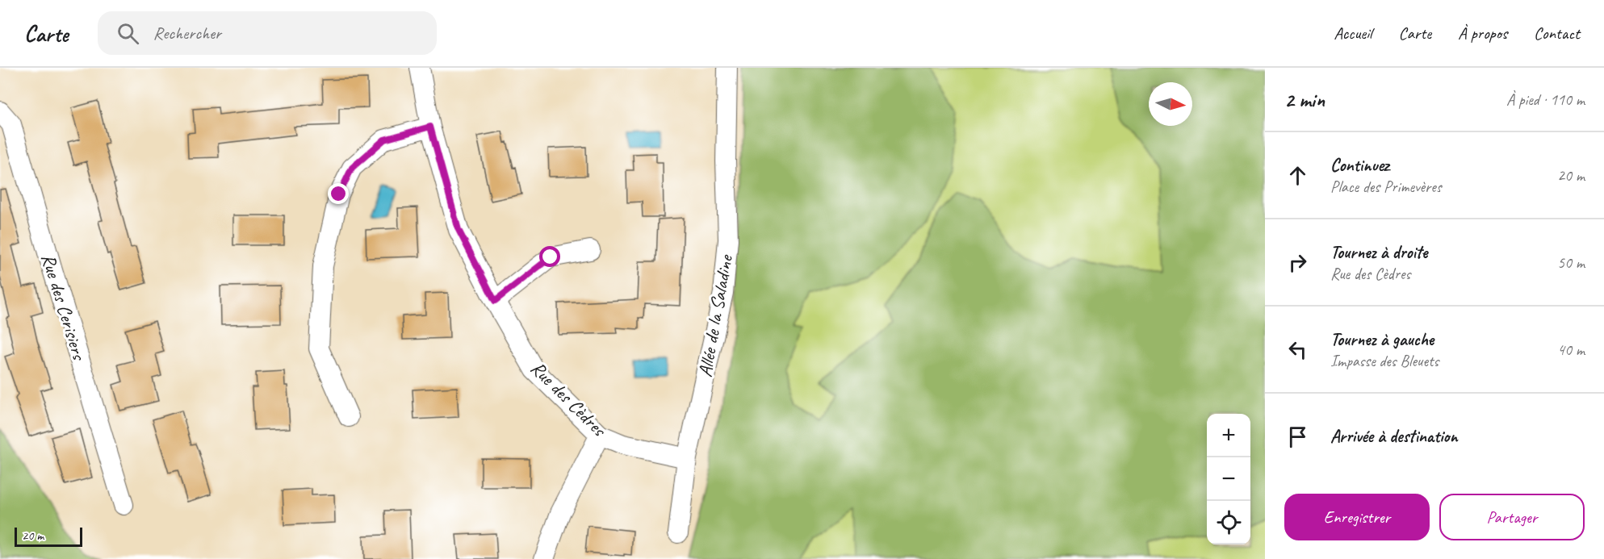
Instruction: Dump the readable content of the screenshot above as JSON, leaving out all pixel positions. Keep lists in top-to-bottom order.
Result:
{
  "streets": {
    "street": ["Rue des Cerisiers", "Allée de la Saladine", "Rue des Cèdres"]
  },
  "crossings": [
    ["Allée de la Saladine", "Rue des Cèdres"]
  ],
  "scale_bar": "20 m",
  "north": "right",
  "page": {
    "header": "Carte",
    "search": "Rechercher",
    "nav": [
      "Accueil",
      "Carte",
      "À propos",
      "Contact"
    ],
    "heading": ["2 min", "À pied · 110 m"],
    "list": [
      ["Continuez", "Place des Primevères", "20 m"],
      ["Tournez à droite", "Rue des Cèdres", "50 m"],
      ["Tournez à gauche", "Impasse des Bleuets", "40 m"],
      "Arrivée à destination"
    ],
    "map_buttons": ["+", "−"],
    "buttons": ["Enregistrer", "Partager"],
    "scale": "20 m"
  }
}
